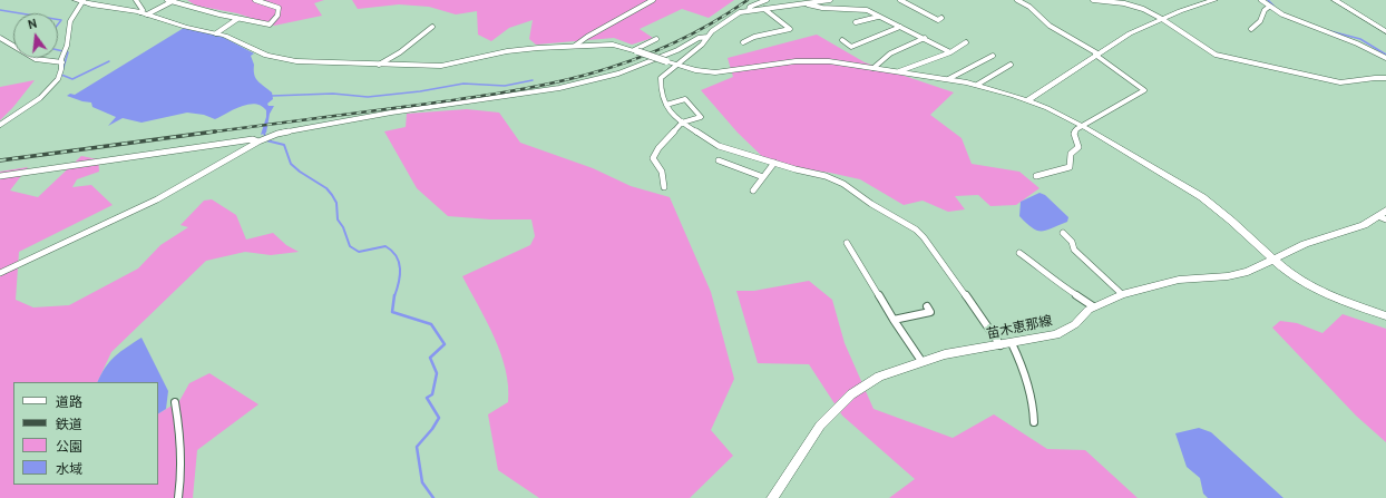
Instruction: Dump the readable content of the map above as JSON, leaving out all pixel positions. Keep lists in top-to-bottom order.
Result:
{
  "streets": {
    "street": ["苗木恵那線"]
  },
  "legend": [
    "道路",
    "鉄道",
    "公園",
    "水域"
  ],
  "north": "top"
}
